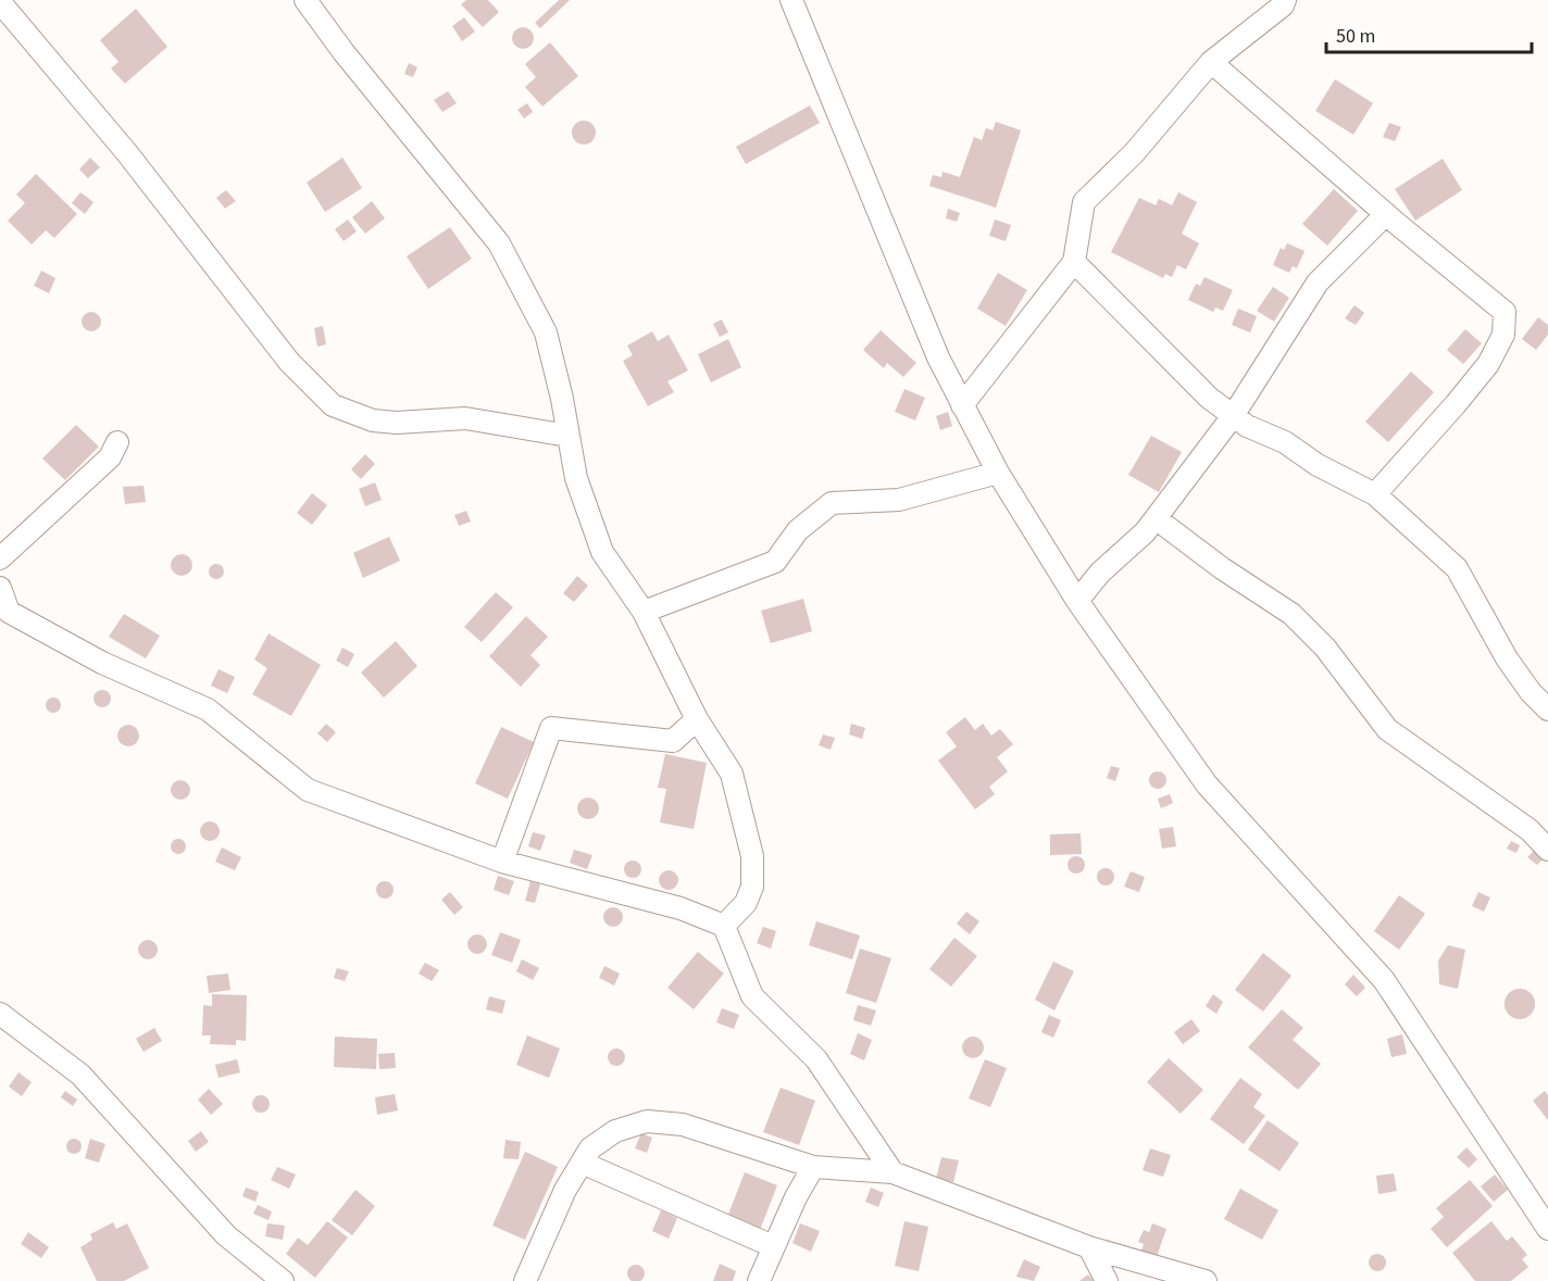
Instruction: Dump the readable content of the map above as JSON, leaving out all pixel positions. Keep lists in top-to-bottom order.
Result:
{
  "scale_bar": "50 m"
}
